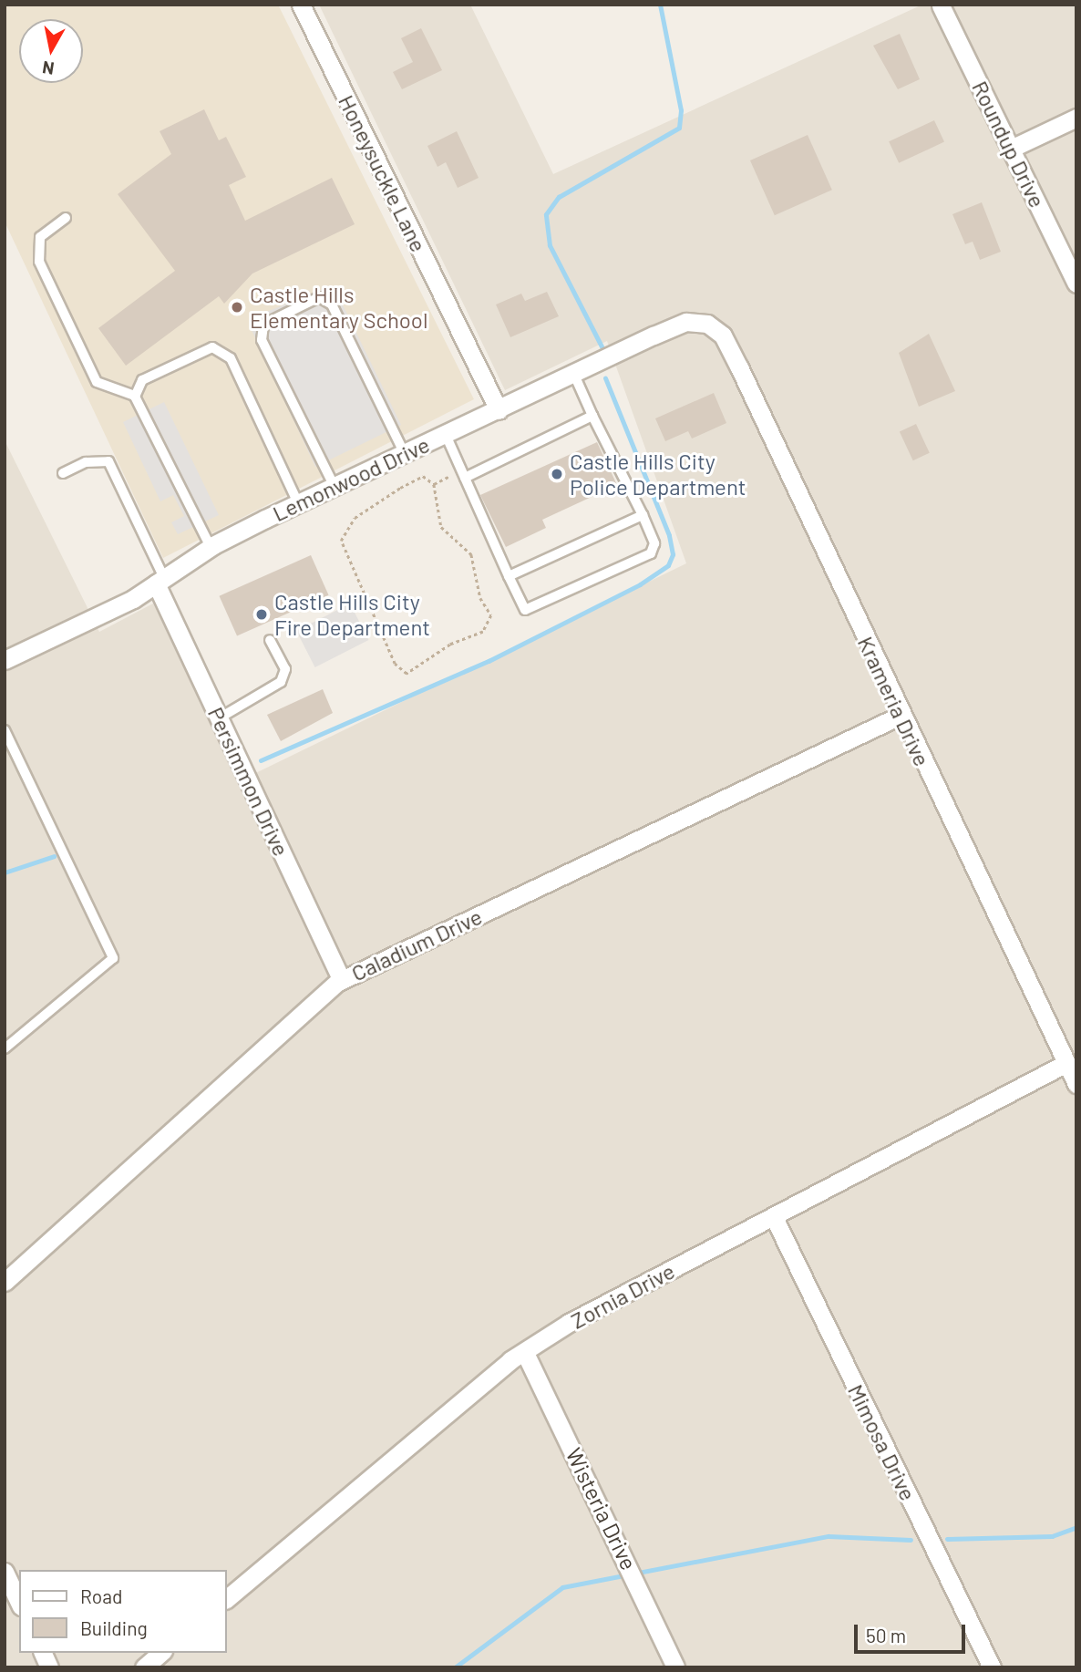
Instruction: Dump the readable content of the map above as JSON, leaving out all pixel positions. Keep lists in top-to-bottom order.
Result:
{
  "streets": {
    "street": [
      "Roundup Drive",
      "Honeysuckle Lane",
      "Lemonwood Drive",
      "Krameria Drive",
      "Persimmon Drive",
      "Caladium Drive",
      "Zornia Drive",
      "Mimosa Drive",
      "Wisteria Drive"
    ]
  },
  "crossings": [
    ["Honeysuckle Lane", "Lemonwood Drive"],
    ["Lemonwood Drive", "Krameria Drive"],
    ["Lemonwood Drive", "Persimmon Drive"],
    ["Krameria Drive", "Caladium Drive"],
    ["Krameria Drive", "Zornia Drive"],
    ["Persimmon Drive", "Caladium Drive"],
    ["Zornia Drive", "Mimosa Drive"],
    ["Zornia Drive", "Wisteria Drive"]
  ],
  "places": ["Castle Hills Elementary School", "Castle Hills City Police Department", "Castle Hills City Fire Department"],
  "legend": ["Road", "Building"],
  "scale_bar": "50 m",
  "north": "bottom"
}
